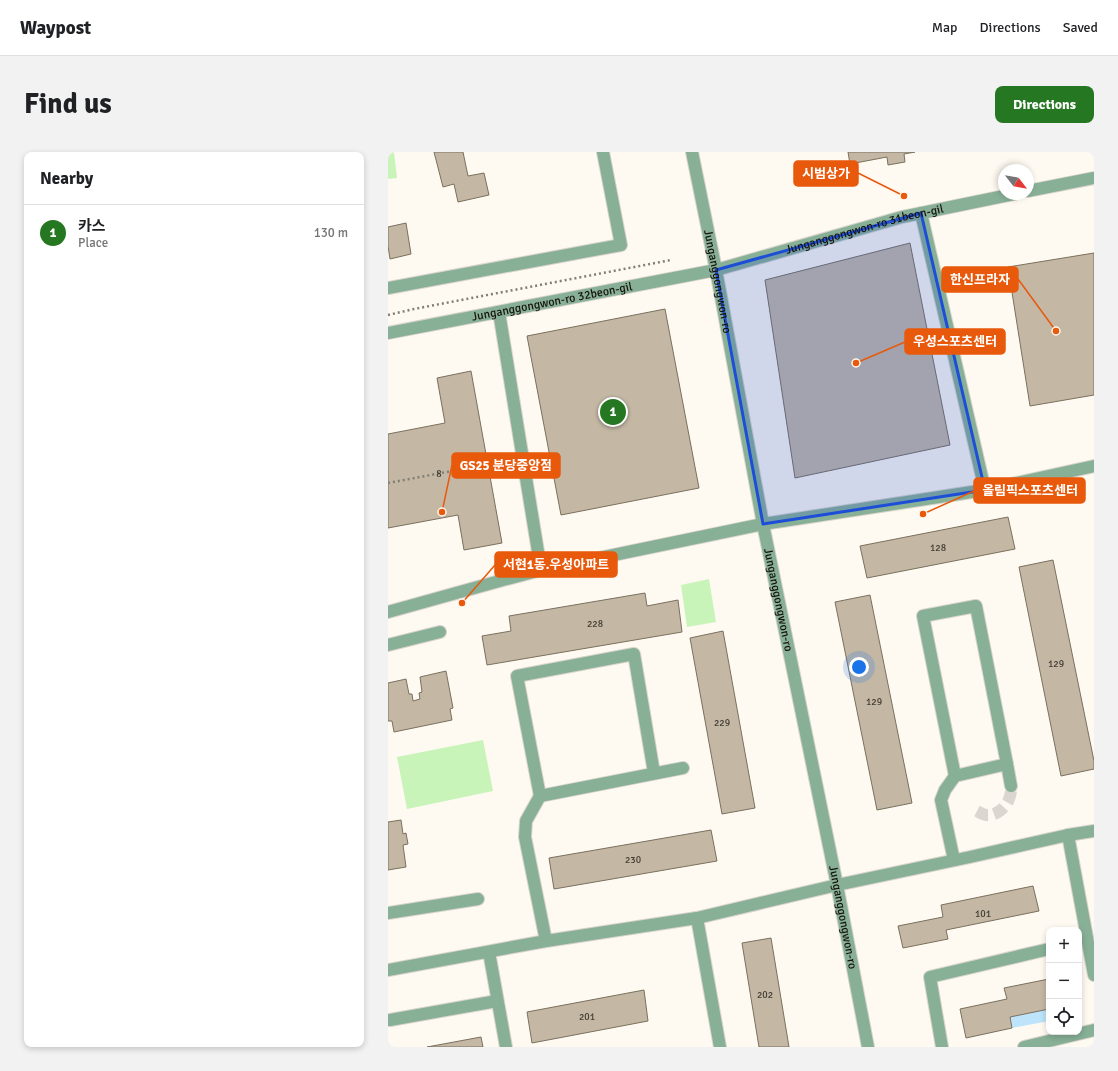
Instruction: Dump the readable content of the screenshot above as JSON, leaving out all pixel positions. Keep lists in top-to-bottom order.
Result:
{
  "streets": {
    "street": ["Junganggongwon-ro 31beon-gil", "Junganggongwon-ro", "Junganggongwon-ro 32beon-gil"]
  },
  "crossings": [
    ["Junganggongwon-ro 31beon-gil", "Junganggongwon-ro"],
    ["Junganggongwon-ro 31beon-gil", "Junganggongwon-ro 32beon-gil"],
    ["Junganggongwon-ro", "Junganggongwon-ro 32beon-gil"]
  ],
  "places": [
    "시범상가",
    "한신프라자",
    "우성스포츠센터",
    "GS25 분당중앙점",
    "올림픽스포츠센터",
    "서현1동.우성아파트"
  ],
  "house_numbers": [
    "8",
    "128",
    "228",
    "129",
    "129",
    "229",
    "230",
    "101",
    "202",
    "201"
  ],
  "north": "bottom right",
  "page": {
    "header": "Waypost",
    "nav": ["Map", "Directions", "Saved"],
    "buttons": "Directions",
    "title": "Find us",
    "heading": "Nearby",
    "list": [
      {
        "mark": "1",
        "name": "카스",
        "note": "Place",
        "value": "130 m"
      }
    ],
    "pins": "1",
    "map_buttons": ["+", "−"]
  }
}
